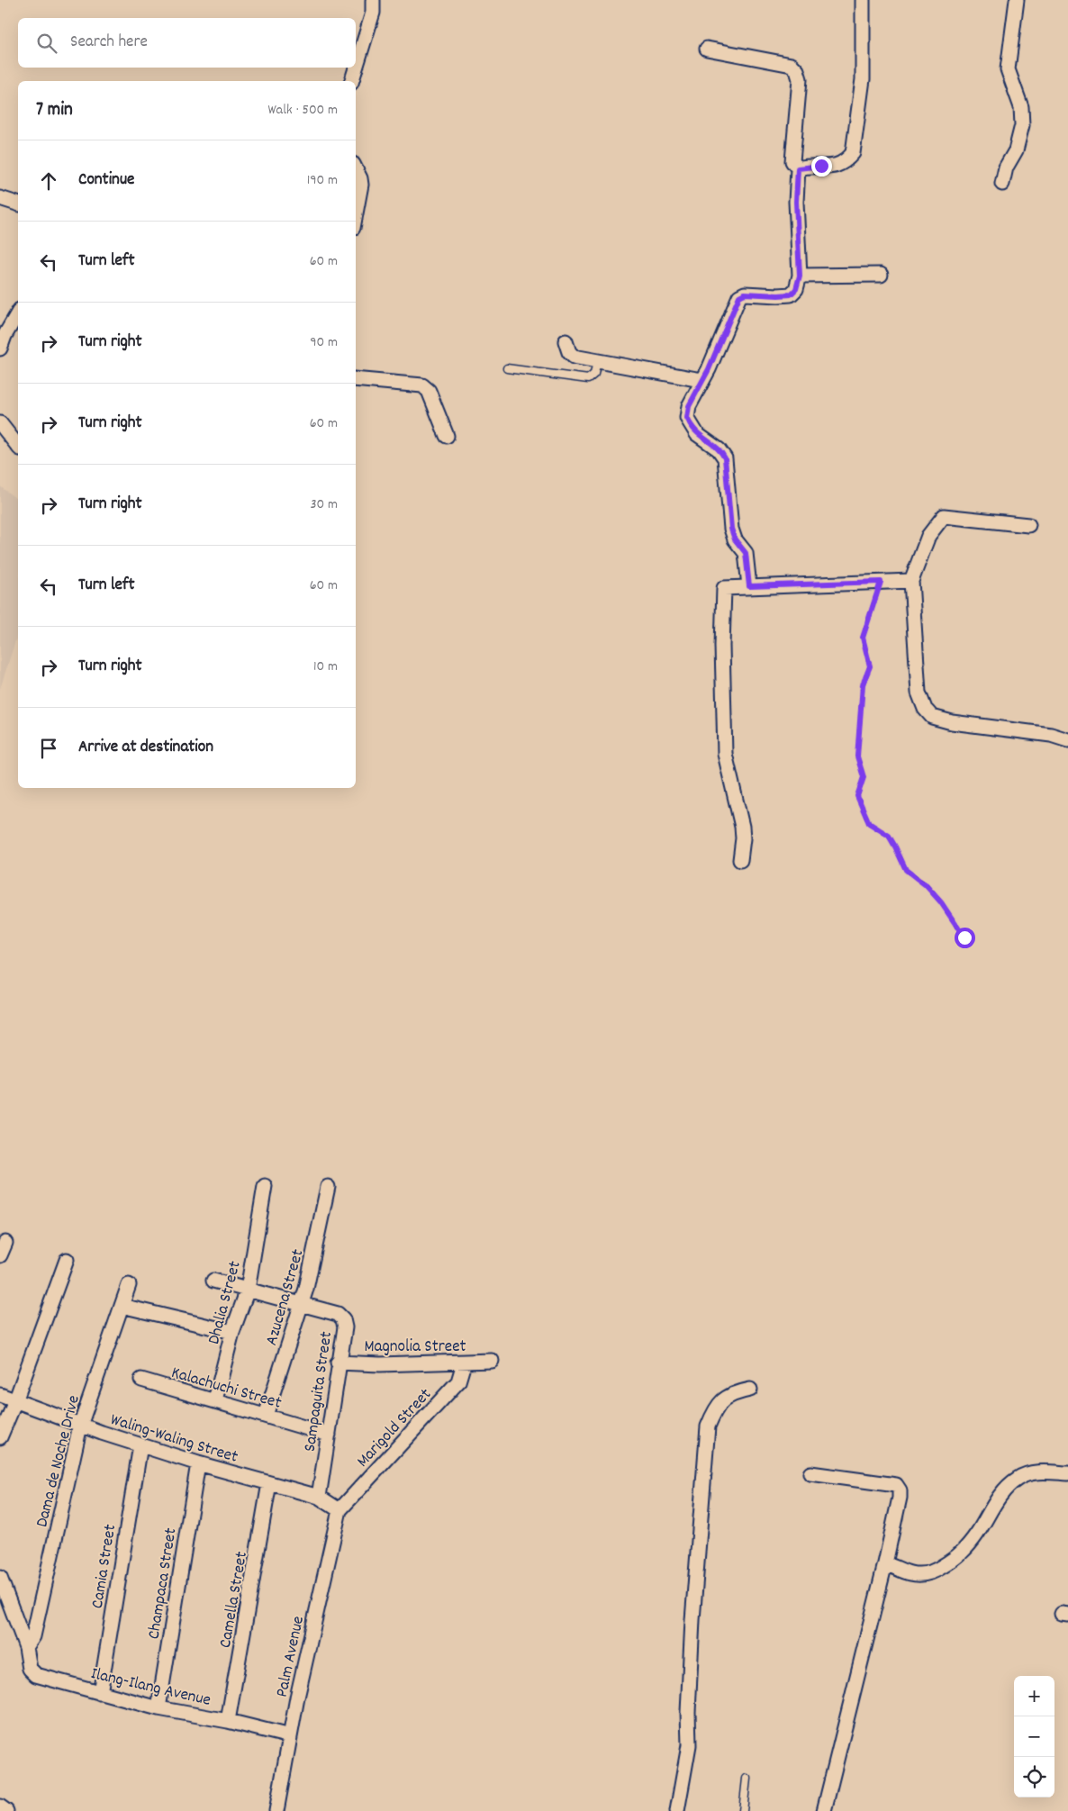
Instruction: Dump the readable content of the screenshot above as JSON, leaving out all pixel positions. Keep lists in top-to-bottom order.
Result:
{
  "streets": {
    "street": [
      "Azucena Street",
      "Dhalia Street",
      "Magnolia Street",
      "Kalachuchi Street",
      "Sampaguita Street",
      "Marigold Street",
      "Waling-Waling Street",
      "Dama de Noche Drive",
      "Camia Street",
      "Champaca Street",
      "Camella Street",
      "Palm Avenue",
      "Ilang-Ilang Avenue"
    ]
  },
  "crossings": [
    ["Azucena Street", "Kalachuchi Street"],
    ["Azucena Street", "Sampaguita Street"],
    ["Dhalia Street", "Kalachuchi Street"],
    ["Dhalia Street", "Sampaguita Street"],
    ["Magnolia Street", "Sampaguita Street"],
    ["Magnolia Street", "Marigold Street"],
    ["Kalachuchi Street", "Sampaguita Street"],
    ["Sampaguita Street", "Waling-Waling Street"],
    ["Marigold Street", "Waling-Waling Street"],
    ["Marigold Street", "Palm Avenue"],
    ["Waling-Waling Street", "Dama de Noche Drive"],
    ["Waling-Waling Street", "Camia Street"],
    ["Waling-Waling Street", "Champaca Street"],
    ["Waling-Waling Street", "Camella Street"],
    ["Waling-Waling Street", "Palm Avenue"],
    ["Dama de Noche Drive", "Ilang-Ilang Avenue"],
    ["Camia Street", "Ilang-Ilang Avenue"],
    ["Champaca Street", "Ilang-Ilang Avenue"],
    ["Camella Street", "Ilang-Ilang Avenue"],
    ["Palm Avenue", "Ilang-Ilang Avenue"]
  ],
  "page": {
    "search": "Search here",
    "heading": ["7 min", "Walk · 500 m"],
    "list": [
      ["Continue", "190 m"],
      ["Turn left", "60 m"],
      ["Turn right", "90 m"],
      ["Turn right", "60 m"],
      ["Turn right", "30 m"],
      ["Turn left", "60 m"],
      ["Turn right", "10 m"],
      "Arrive at destination"
    ],
    "map_buttons": ["+", "−"]
  }
}
